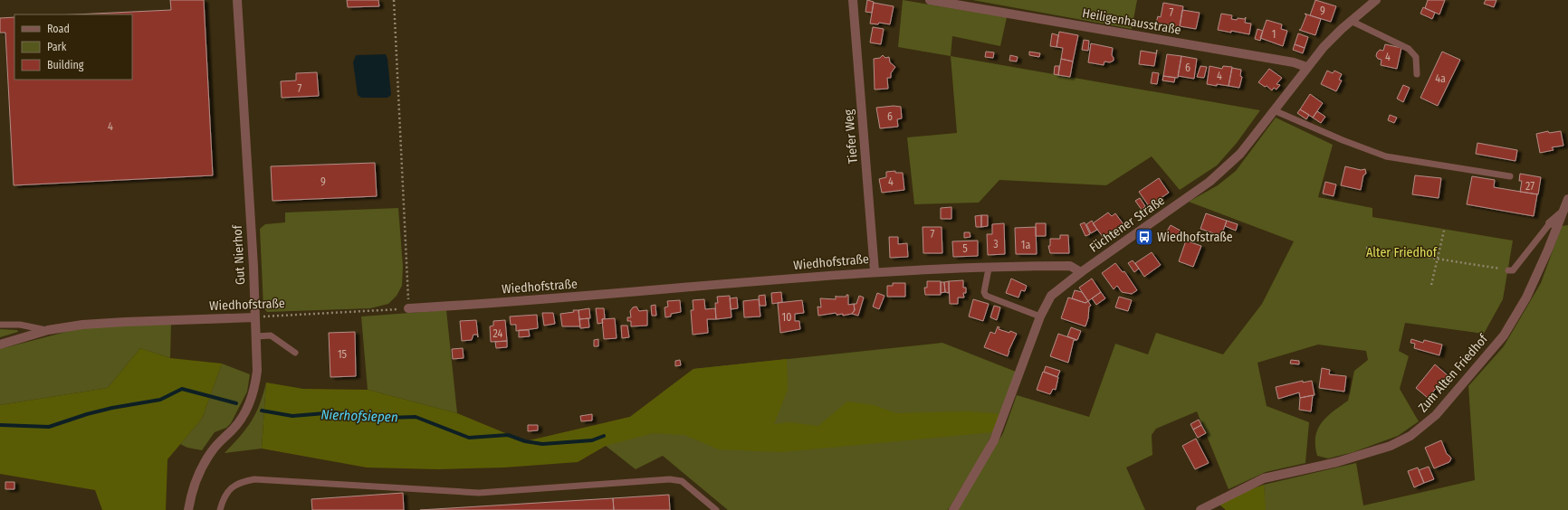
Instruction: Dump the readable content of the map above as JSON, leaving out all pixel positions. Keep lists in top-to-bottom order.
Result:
{
  "streets": {
    "street": [
      "Heiligenhausstraße",
      "Tiefer Weg",
      "Füchtener Straße",
      "Gut Nierhof",
      "Wiedhofstraße",
      "Zum Alten Friedhof"
    ]
  },
  "crossings": [
    ["Heiligenhausstraße", "Füchtener Straße"],
    ["Tiefer Weg", "Wiedhofstraße"],
    ["Füchtener Straße", "Wiedhofstraße"],
    ["Gut Nierhof", "Wiedhofstraße"]
  ],
  "water": ["Nierhofsiepen"],
  "parks": ["Alter Friedhof"],
  "places": {
    "bus stop": ["Wiedhofstraße"]
  },
  "house_numbers": [
    "9",
    "7",
    "1",
    "4",
    "6",
    "4",
    "4a",
    "7",
    "6",
    "4",
    "9",
    "4",
    "27",
    "7",
    "3",
    "1a",
    "5",
    "10",
    "24",
    "15"
  ],
  "legend": ["Road", "Park", "Building"]
}
